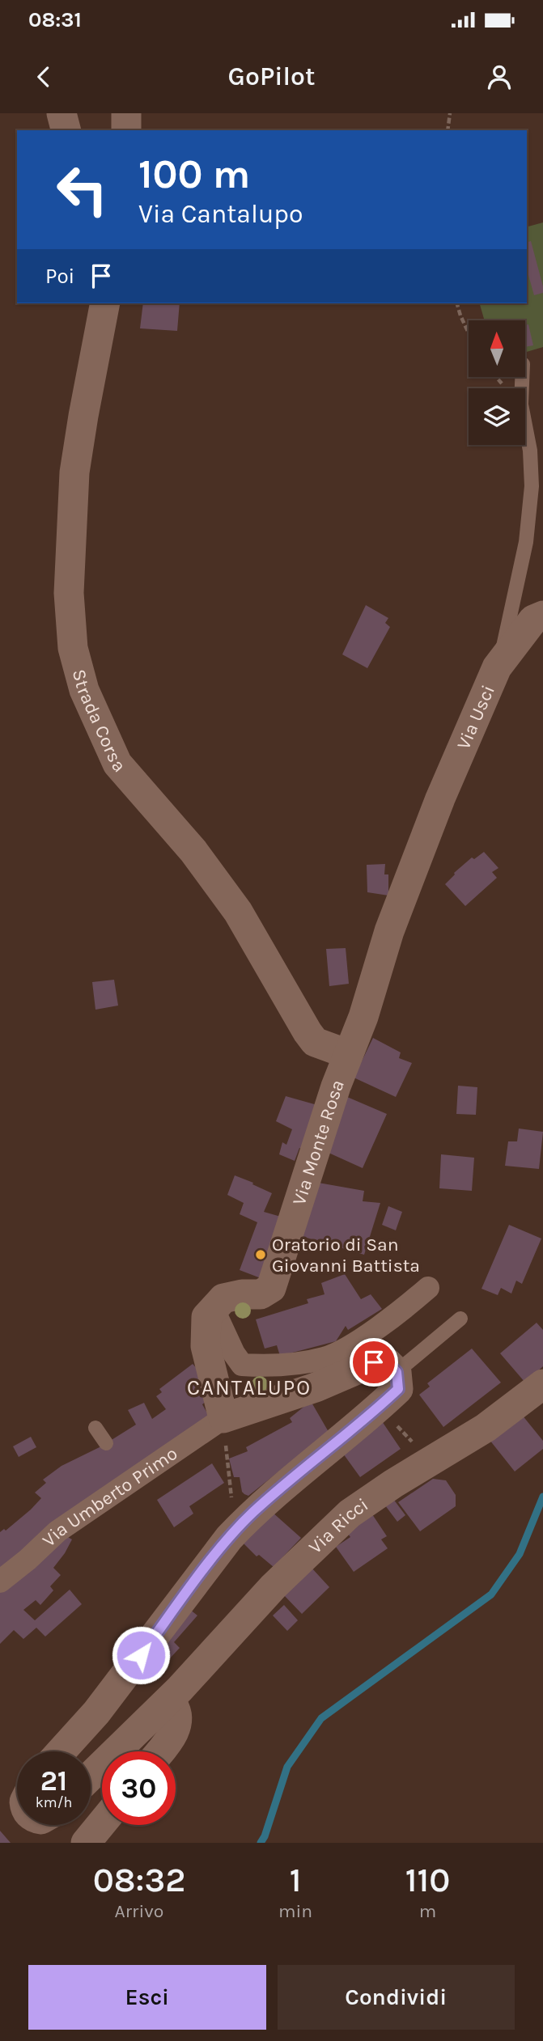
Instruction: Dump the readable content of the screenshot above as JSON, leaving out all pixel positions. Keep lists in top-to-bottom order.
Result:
{
  "streets": {
    "street": [
      "Via Usci",
      "Strada Corsa",
      "Via Monte Rosa",
      "Via Umberto Primo",
      "Via Ricci"
    ]
  },
  "crossings": [
    ["Via Usci", "Strada Corsa"],
    ["Via Usci", "Via Monte Rosa"],
    ["Strada Corsa", "Via Monte Rosa"]
  ],
  "districts": ["CANTALUPO"],
  "places": ["Oratorio di San Giovanni Battista"],
  "north": "top",
  "page": {
    "status": "08:31",
    "header": "GoPilot",
    "turn": ["100 m", "Via Cantalupo"],
    "then": "Poi",
    "speed": "21 km/h",
    "limit": "30",
    "eta": [
      "08:32",
      "Arrivo",
      "1",
      "min",
      "110",
      "m"
    ],
    "buttons": ["Esci", "Condividi"]
  }
}
